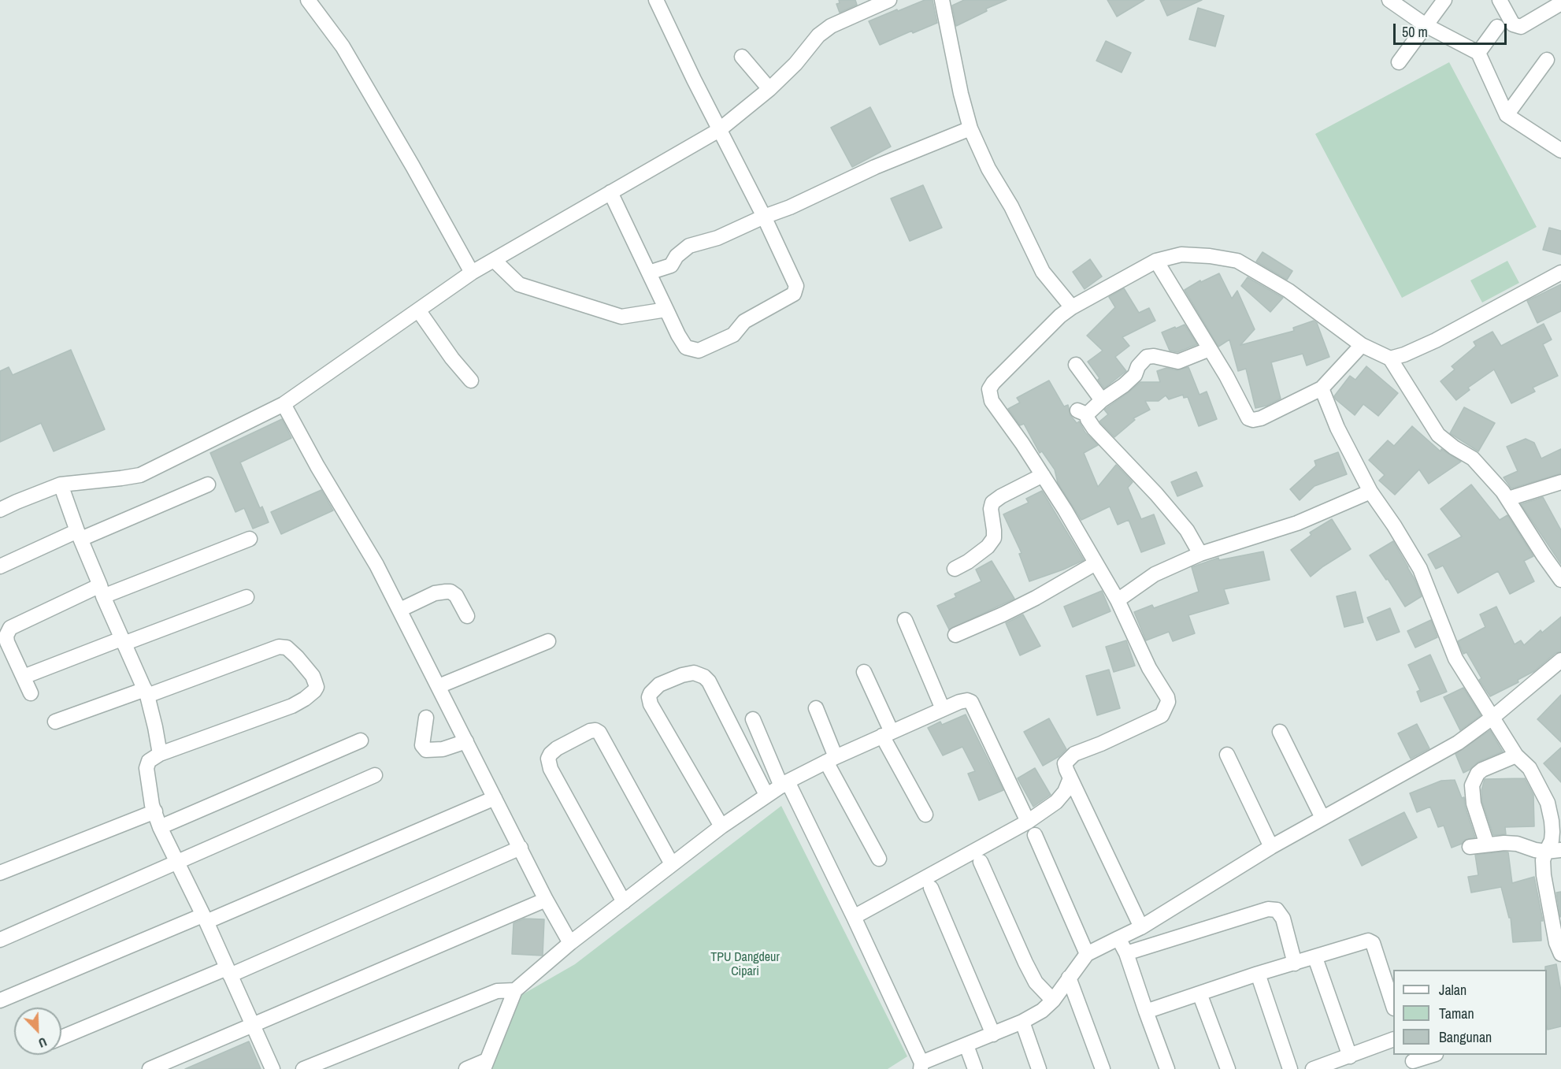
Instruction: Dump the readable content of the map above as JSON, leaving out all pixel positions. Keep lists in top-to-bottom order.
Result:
{
  "parks": ["TPU Dangdeur Cipari"],
  "legend": ["Jalan", "Taman", "Bangunan"],
  "scale_bar": "50 m",
  "north": "bottom right"
}
